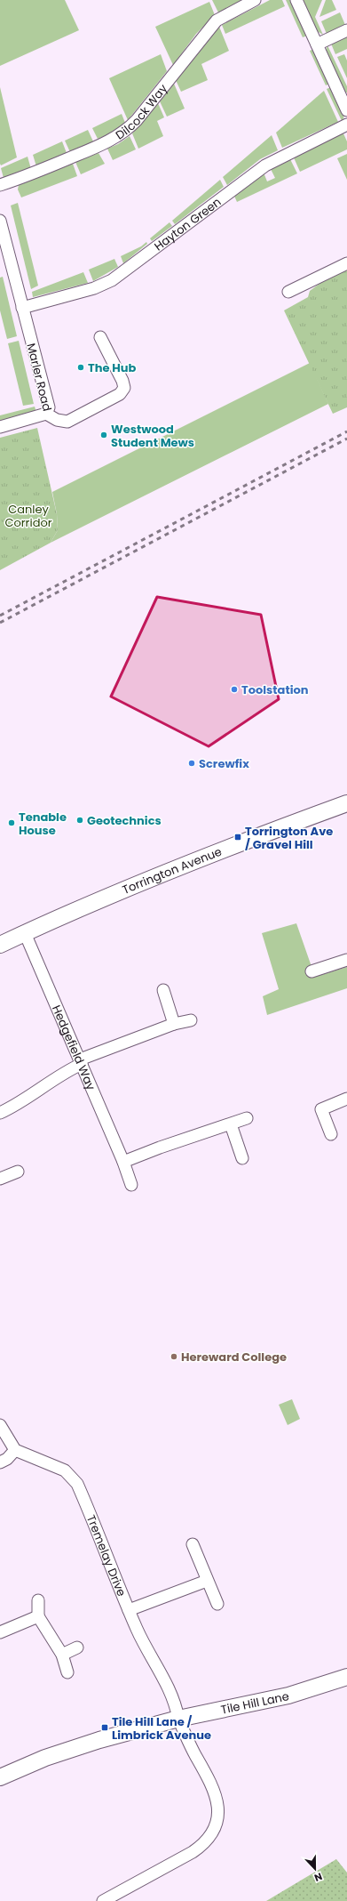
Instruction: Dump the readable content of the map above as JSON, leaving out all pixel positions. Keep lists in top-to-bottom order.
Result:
{
  "streets": {
    "street": [
      "Dilcock Way",
      "Hayton Green",
      "Marler Road",
      "Torrington Avenue",
      "Hedgefield Way",
      "Tremelay Drive",
      "Tile Hill Lane"
    ]
  },
  "crossings": [
    ["Hayton Green", "Marler Road"],
    ["Torrington Avenue", "Hedgefield Way"],
    ["Tremelay Drive", "Tile Hill Lane"]
  ],
  "parks": ["Canley Corridor"],
  "places": {
    "other": [
      "The Hub",
      "Westwood Student Mews",
      "Toolstation",
      "Screwfix",
      "Geotechnics",
      "Tenable House",
      "Hereward College"
    ],
    "transit": ["Torrington Ave / Gravel Hill", "Tile Hill Lane / Limbrick Avenue"]
  },
  "north": "bottom"
}
